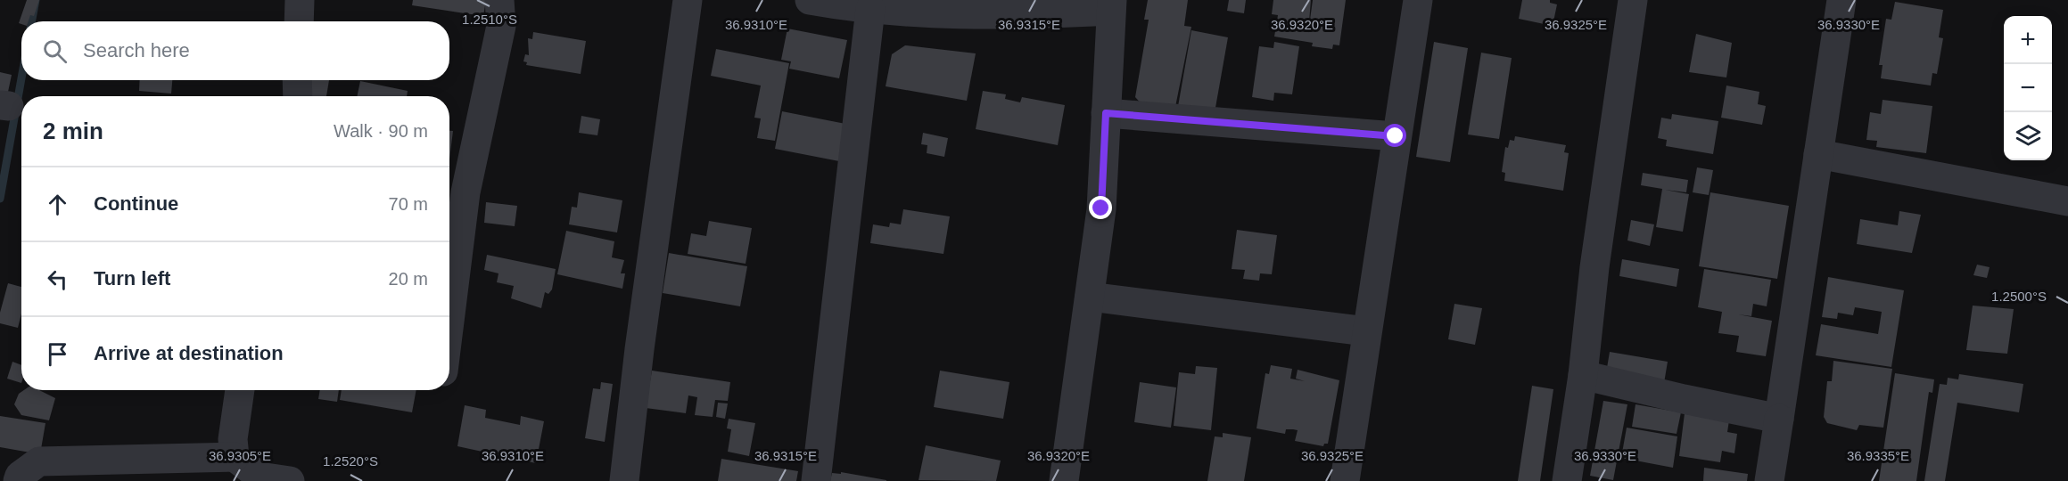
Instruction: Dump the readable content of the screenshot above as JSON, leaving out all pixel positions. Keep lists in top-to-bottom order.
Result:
{
  "page": {
    "map_buttons": ["+", "−"],
    "search": "Search here",
    "heading": ["2 min", "Walk · 90 m"],
    "list": [
      ["Continue", "70 m"],
      ["Turn left", "20 m"],
      "Arrive at destination"
    ]
  },
  "coordinates": [
    "1.2510°S",
    "36.9310°E",
    "36.9315°E",
    "36.9320°E",
    "36.9325°E",
    "36.9330°E",
    "1.2500°S",
    "36.9305°E",
    "36.9335°E",
    "1.2520°S"
  ]
}
